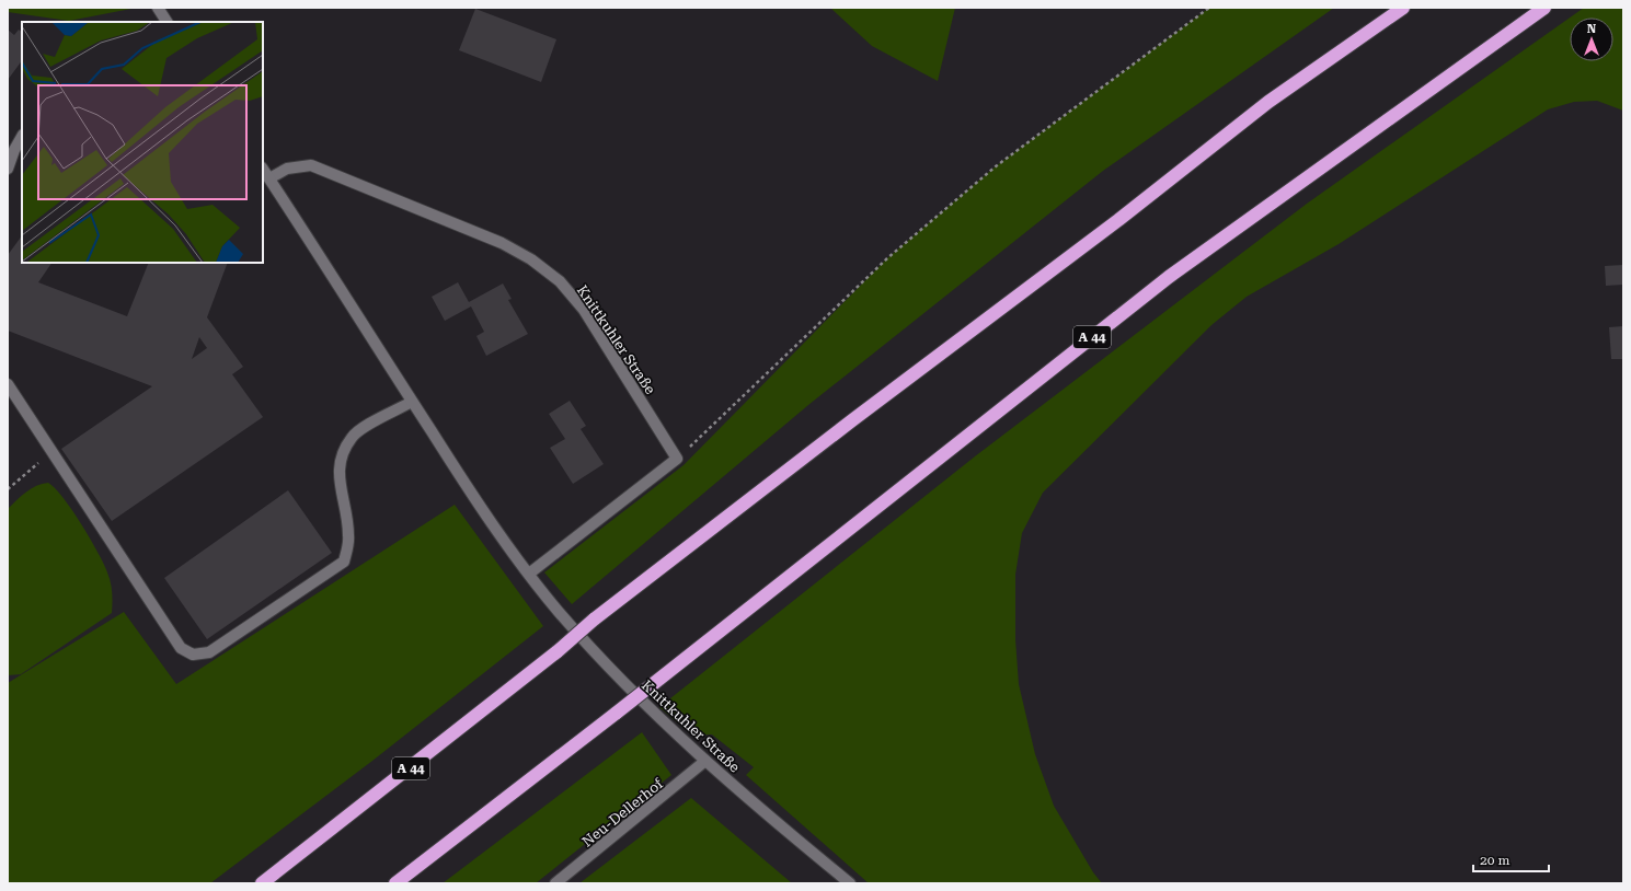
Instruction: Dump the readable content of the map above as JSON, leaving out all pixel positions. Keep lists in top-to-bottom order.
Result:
{
  "streets": {
    "highway": ["A 44"],
    "street": ["Knittkuhler Straße", "Neu-Dellerhof"]
  },
  "crossings": [
    ["Knittkuhler Straße", "Neu-Dellerhof"]
  ],
  "scale_bar": "20 m",
  "north": "top"
}
